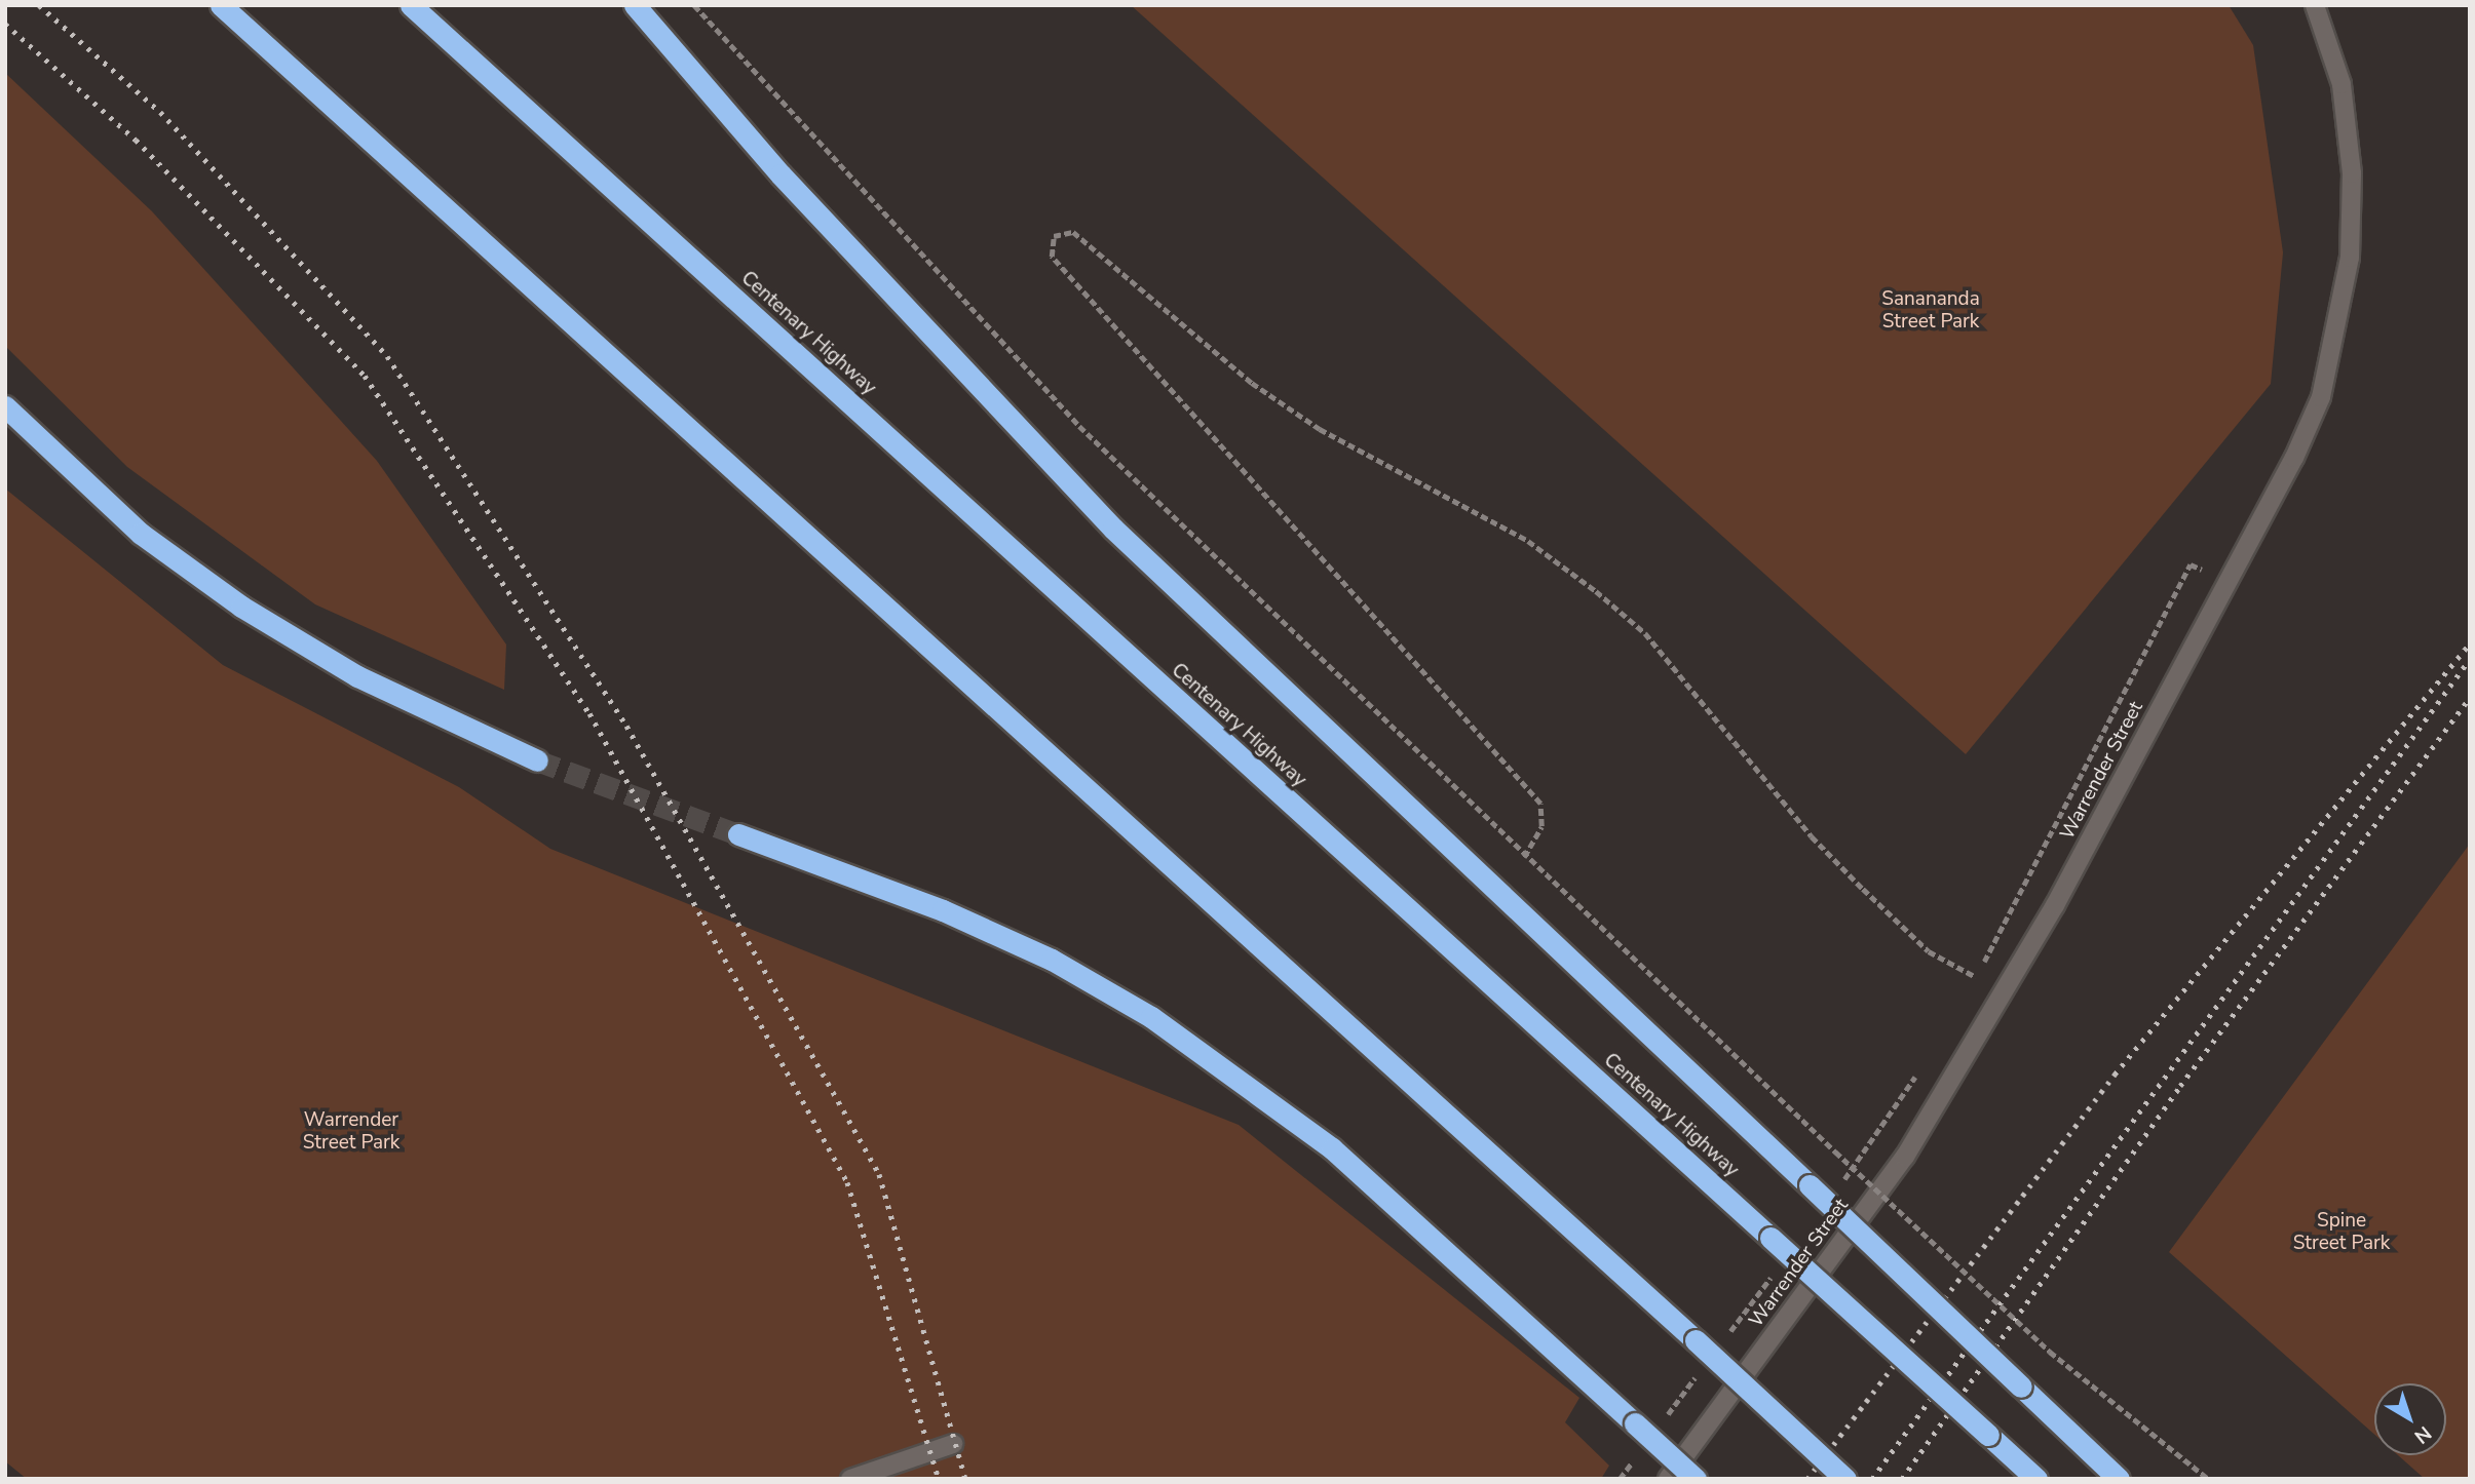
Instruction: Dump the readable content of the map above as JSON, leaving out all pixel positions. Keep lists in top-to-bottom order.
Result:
{
  "streets": {
    "highway": ["Centenary Highway"],
    "street": ["Warrender Street"]
  },
  "parks": ["Sanananda Street Park", "Warrender Street Park", "Spine Street Park"],
  "north": "bottom right"
}
